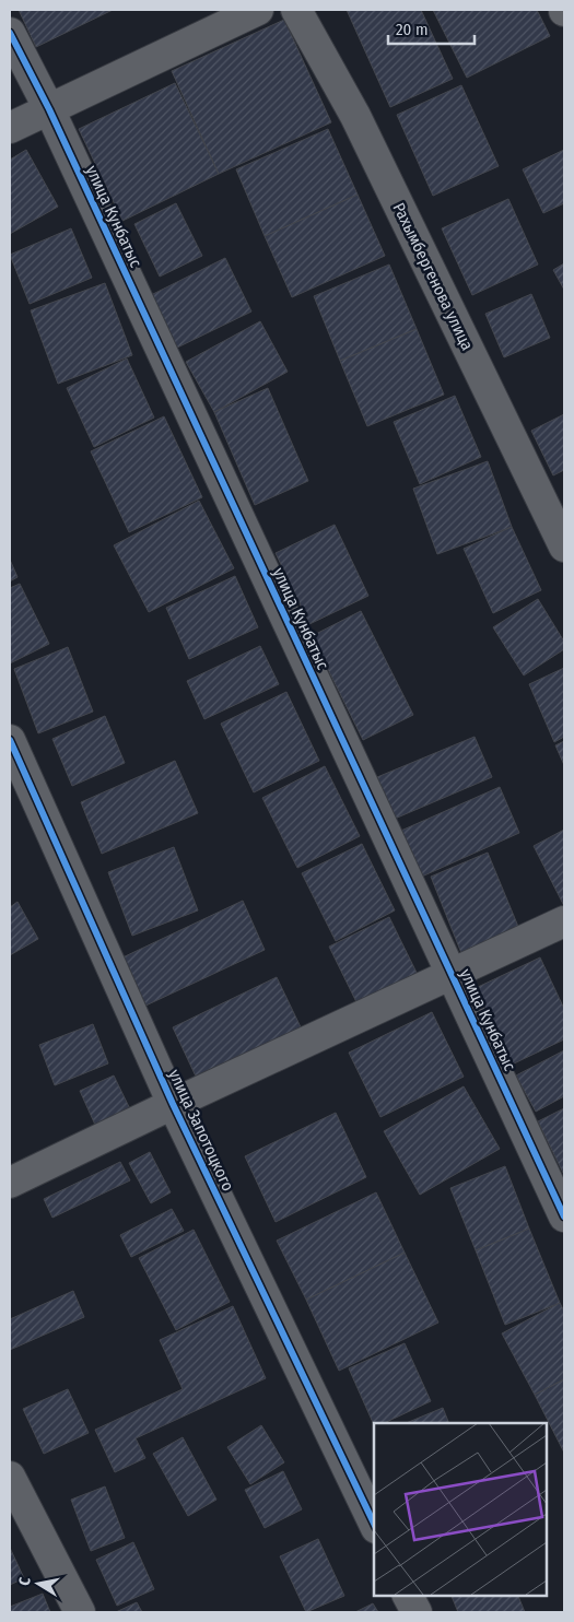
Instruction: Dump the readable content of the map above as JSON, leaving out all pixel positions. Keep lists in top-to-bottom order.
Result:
{
  "streets": {
    "street": ["улица Кунбатыс", "Рахымбергенова улица", "улица Запотоцкого"]
  },
  "scale_bar": "20 m",
  "north": "left"
}
